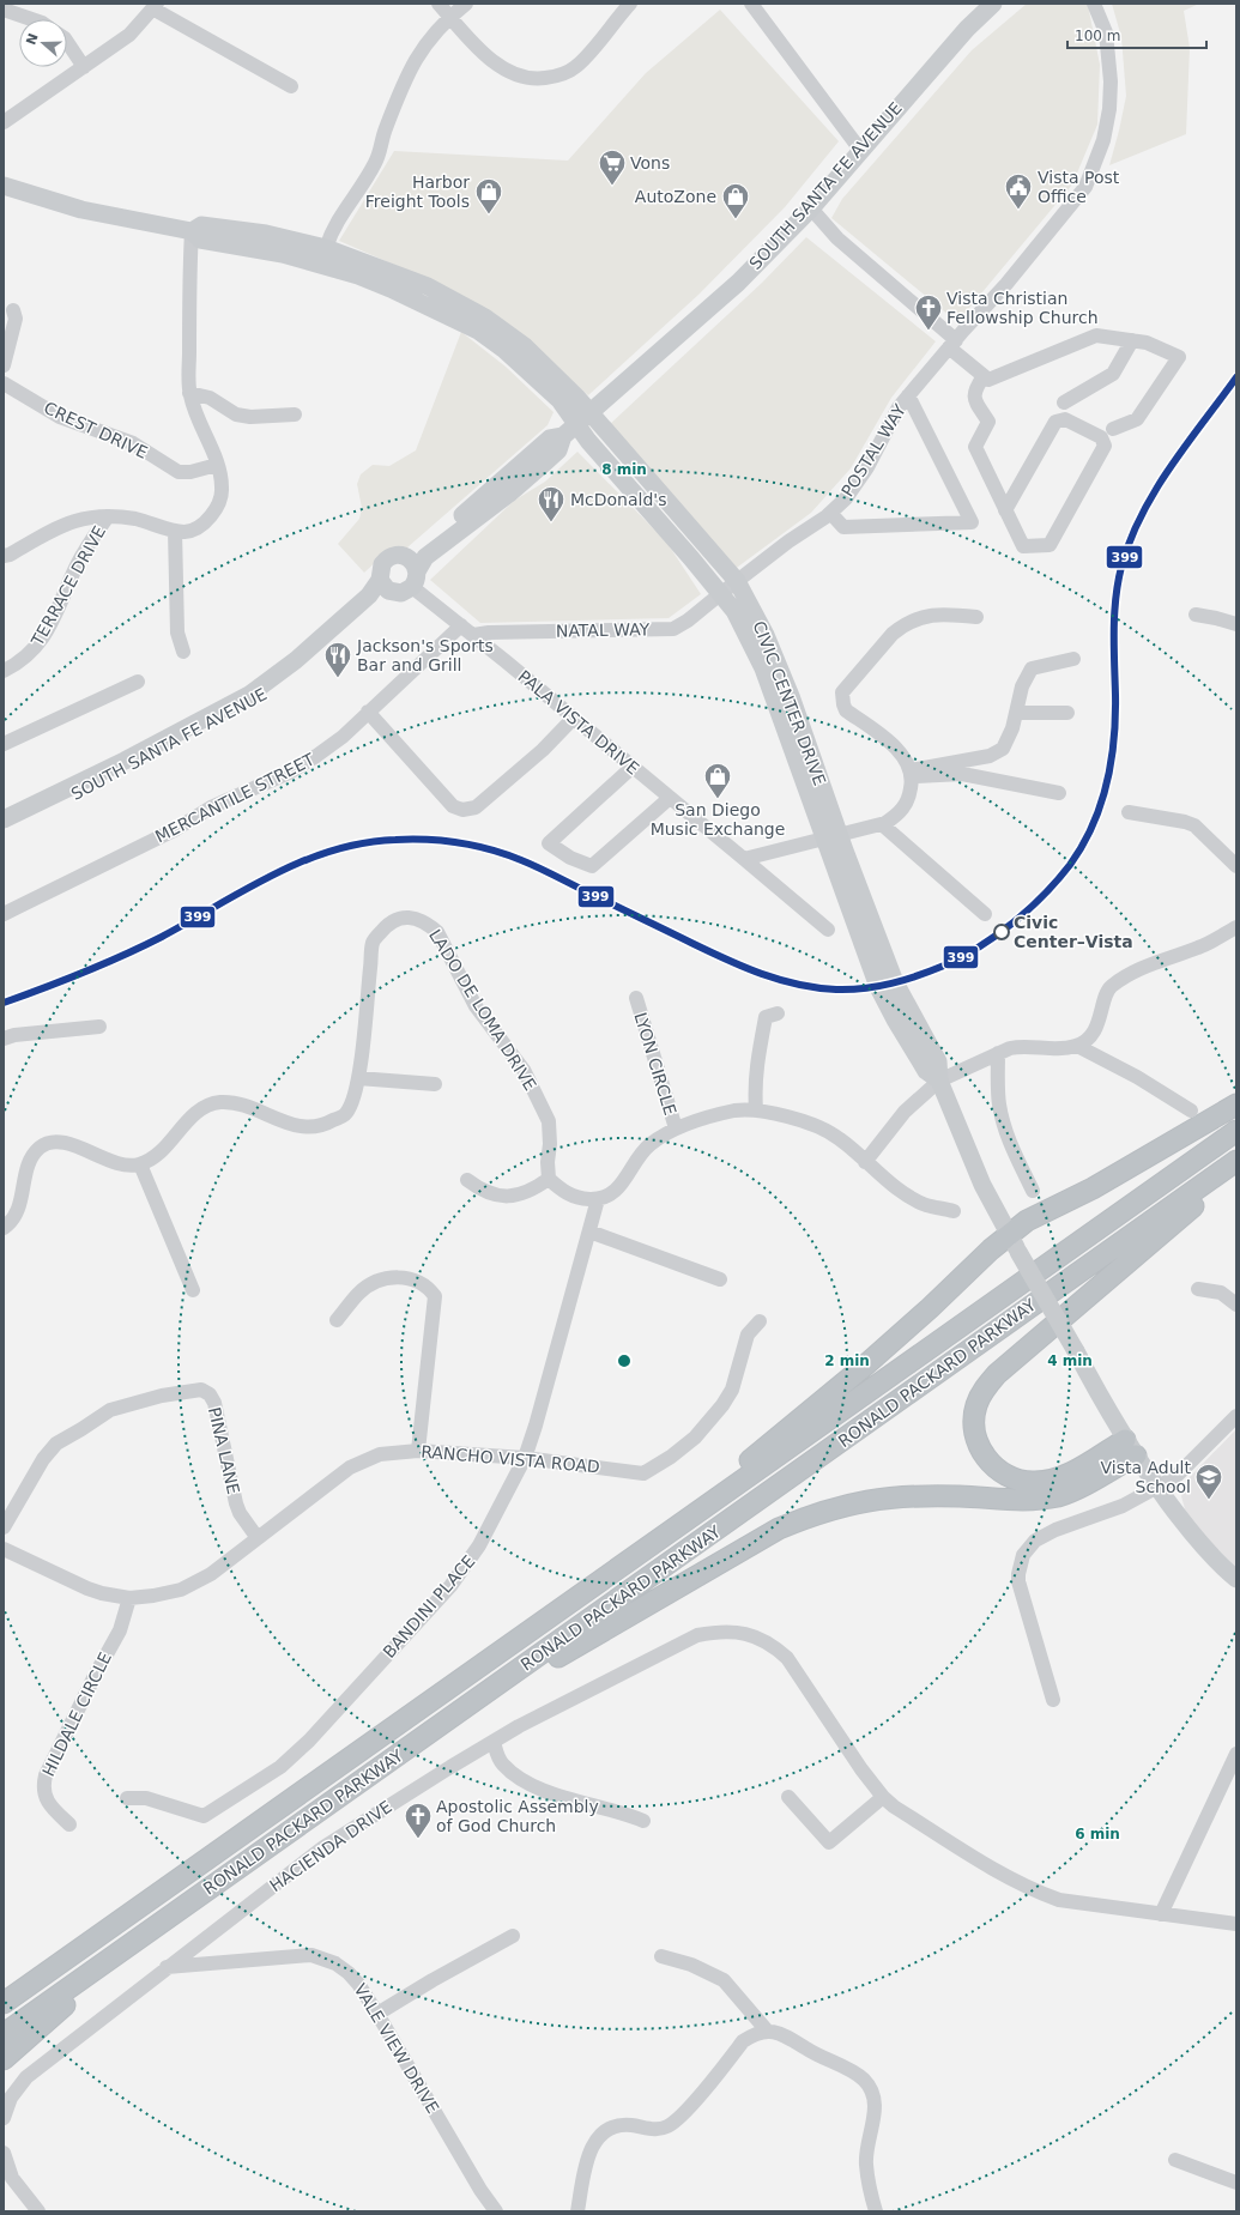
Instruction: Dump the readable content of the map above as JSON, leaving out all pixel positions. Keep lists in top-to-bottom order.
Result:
{
  "streets": {
    "highway": ["RONALD PACKARD PARKWAY"],
    "main road": ["SOUTH SANTA FE AVENUE", "CIVIC CENTER DRIVE"],
    "street": [
      "CREST DRIVE",
      "POSTAL WAY",
      "TERRACE DRIVE",
      "NATAL WAY",
      "PALA VISTA DRIVE",
      "MERCANTILE STREET",
      "LADO DE LOMA DRIVE",
      "LYON CIRCLE",
      "PINA LANE",
      "RANCHO VISTA ROAD",
      "BANDINI PLACE",
      "HILDALE CIRCLE",
      "HACIENDA DRIVE",
      "VALE VIEW DRIVE"
    ]
  },
  "crossings": [
    ["SOUTH SANTA FE AVENUE", "CIVIC CENTER DRIVE"],
    ["SOUTH SANTA FE AVENUE", "PALA VISTA DRIVE"],
    ["POSTAL WAY", "NATAL WAY"],
    ["POSTAL WAY", "CIVIC CENTER DRIVE"],
    ["NATAL WAY", "CIVIC CENTER DRIVE"],
    ["NATAL WAY", "PALA VISTA DRIVE"],
    ["PALA VISTA DRIVE", "MERCANTILE STREET"],
    ["PINA LANE", "RANCHO VISTA ROAD"],
    ["RANCHO VISTA ROAD", "BANDINI PLACE"],
    ["RANCHO VISTA ROAD", "HILDALE CIRCLE"],
    ["HACIENDA DRIVE", "VALE VIEW DRIVE"]
  ],
  "places": {
    "supermarket": ["Vons"],
    "public building": ["Vista Post Office"],
    "shop": ["Harbor Freight Tools", "AutoZone", "San Diego Music Exchange"],
    "church": ["Vista Christian Fellowship Church", "Apostolic Assembly of God Church"],
    "restaurant": ["McDonald's", "Jackson's Sports Bar and Grill"],
    "other": ["Civic Center–Vista"],
    "school or university": ["Vista Adult School"]
  },
  "lines": ["transit line 399"],
  "scale_bar": "100 m",
  "north": "left",
  "rings": [
    "8 min",
    "2 min",
    "4 min",
    "6 min"
  ]
}
